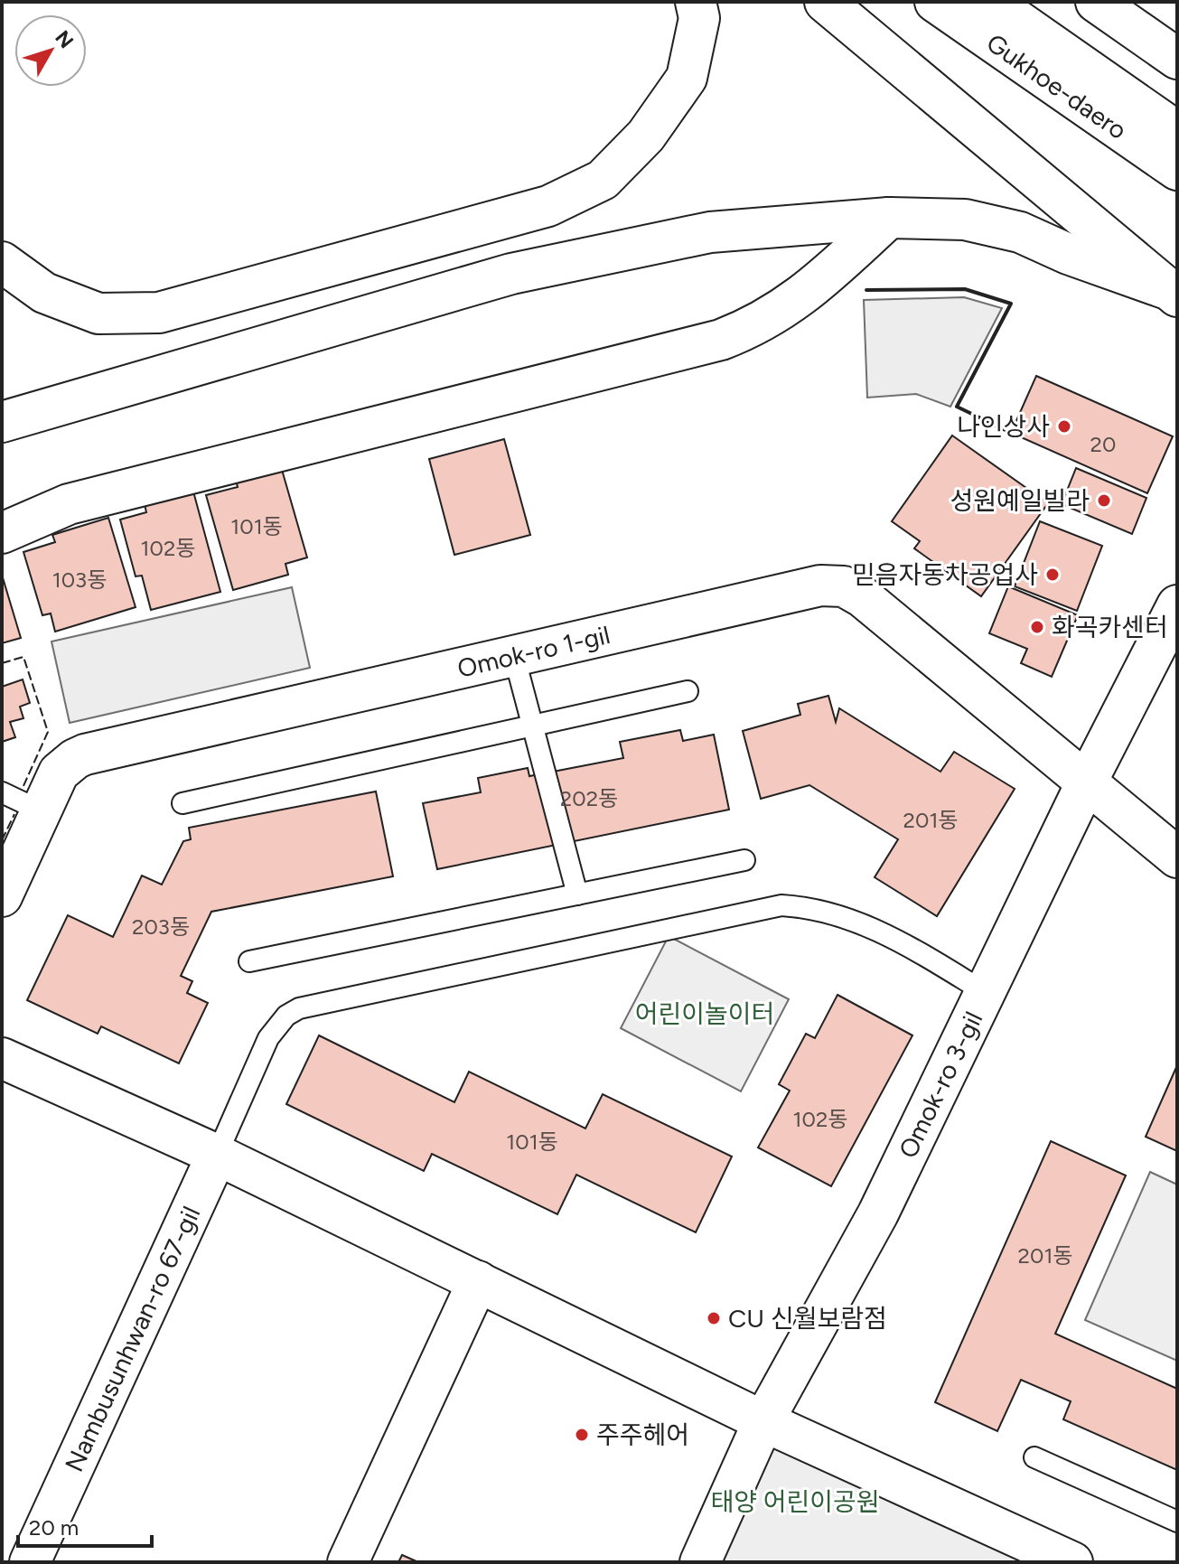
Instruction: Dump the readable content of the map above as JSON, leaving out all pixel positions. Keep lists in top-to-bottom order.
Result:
{
  "streets": {
    "main road": [
      "Gukhoe-daero",
      "Omok-ro 1-gil",
      "Omok-ro 3-gil",
      "Nambusunhwan-ro 67-gil"
    ]
  },
  "crossings": [
    ["Omok-ro 1-gil", "Omok-ro 3-gil"]
  ],
  "parks": ["어린이놀이터", "태양 어린이공원"],
  "places": [
    "나인상사",
    "성원예일빌라",
    "믿음자동차공업사",
    "화곡카센터",
    "CU 신월보람점",
    "주주헤어"
  ],
  "house_numbers": [
    "20",
    "101동",
    "102동",
    "103동",
    "202동",
    "201동",
    "203동",
    "102동",
    "101동",
    "201동"
  ],
  "scale_bar": "20 m",
  "north": "top right"
}
